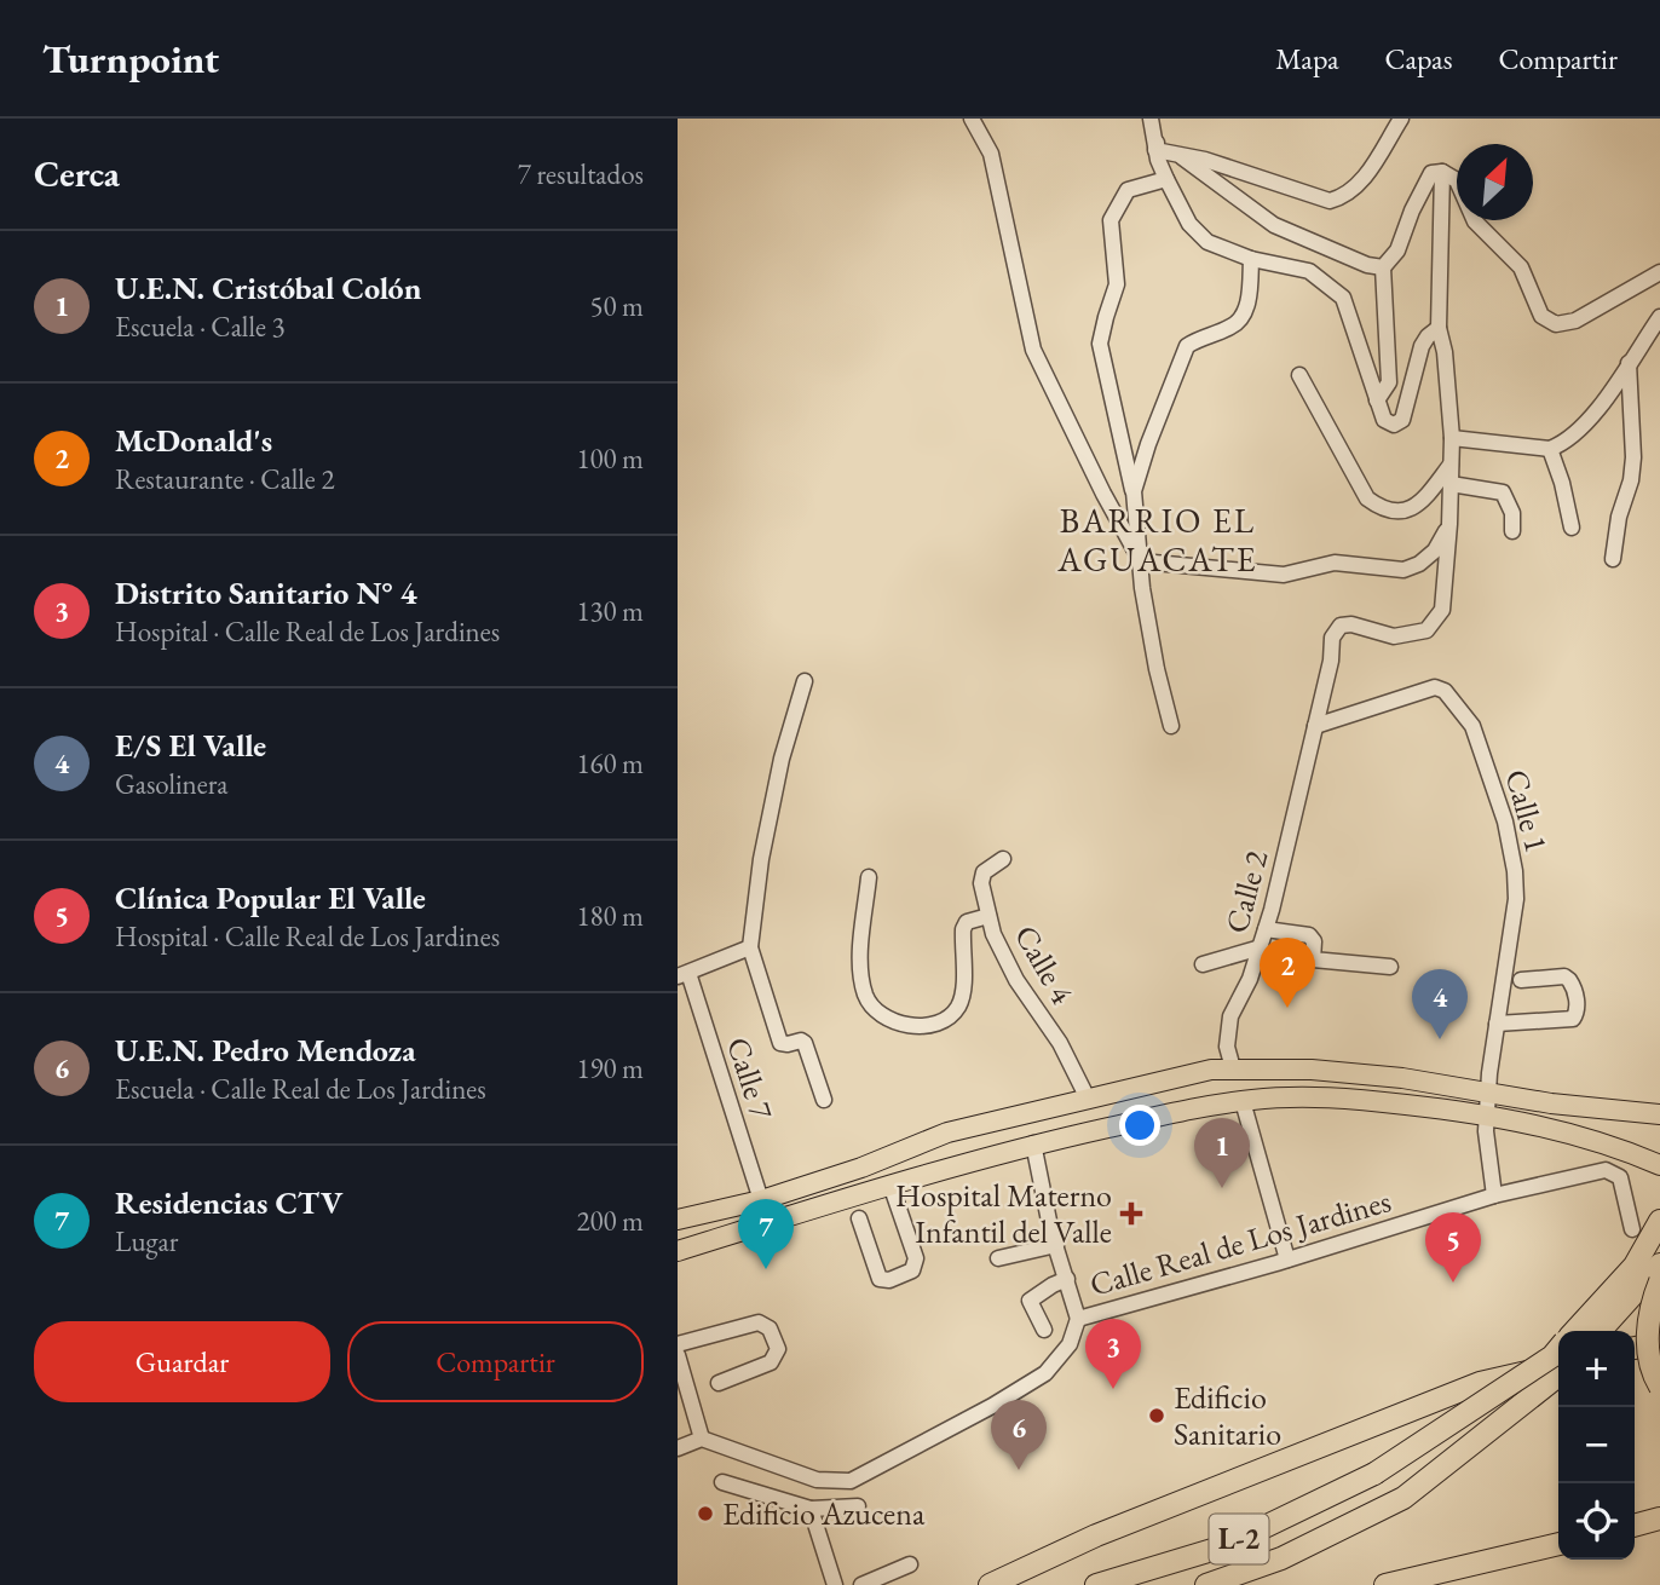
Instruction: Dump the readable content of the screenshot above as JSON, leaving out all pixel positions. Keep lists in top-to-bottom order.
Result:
{
  "streets": {
    "highway": ["L-2"],
    "street": [
      "Calle 1",
      "Calle 2",
      "Calle 4",
      "Calle 7",
      "Calle Real de Los Jardines"
    ]
  },
  "crossings": [
    ["Calle 1", "Calle 2"]
  ],
  "districts": ["BARRIO EL AGUACATE"],
  "places": {
    "health": ["Hospital Materno Infantil del Valle"],
    "other": ["Edificio Sanitario", "Edificio Azucena"]
  },
  "north": "top right",
  "page": {
    "header": "Turnpoint",
    "nav": ["Mapa", "Capas", "Compartir"],
    "heading": ["Cerca", "7 resultados"],
    "list": [
      {
        "mark": "1",
        "name": "U.E.N. Cristóbal Colón",
        "note": "Escuela · Calle 3",
        "value": "50 m"
      },
      {
        "mark": "2",
        "name": "McDonald's",
        "note": "Restaurante · Calle 2",
        "value": "100 m"
      },
      {
        "mark": "3",
        "name": "Distrito Sanitario N° 4",
        "note": "Hospital · Calle Real de Los Jardines",
        "value": "130 m"
      },
      {
        "mark": "4",
        "name": "E/S El Valle",
        "note": "Gasolinera",
        "value": "160 m"
      },
      {
        "mark": "5",
        "name": "Clínica Popular El Valle",
        "note": "Hospital · Calle Real de Los Jardines",
        "value": "180 m"
      },
      {
        "mark": "6",
        "name": "U.E.N. Pedro Mendoza",
        "note": "Escuela · Calle Real de Los Jardines",
        "value": "190 m"
      },
      {
        "mark": "7",
        "name": "Residencias CTV",
        "note": "Lugar",
        "value": "200 m"
      }
    ],
    "pins": [
      "2",
      "4",
      "1",
      "7",
      "5",
      "3",
      "6"
    ],
    "buttons": ["Guardar", "Compartir"],
    "map_buttons": ["+", "−"]
  }
}
